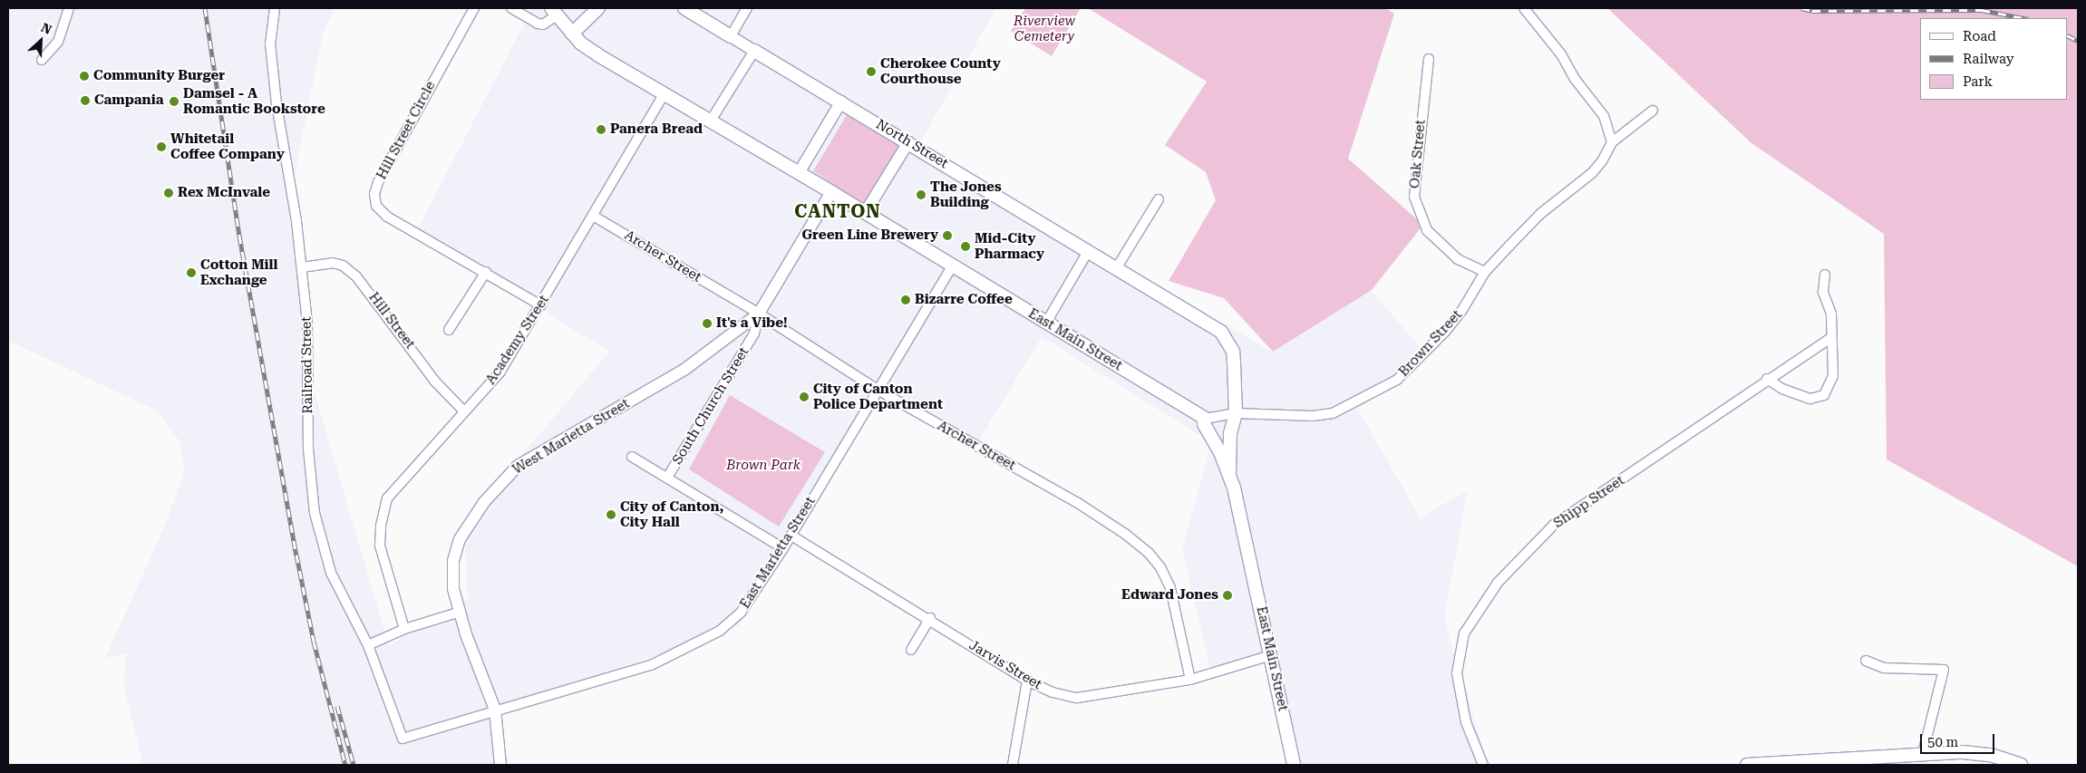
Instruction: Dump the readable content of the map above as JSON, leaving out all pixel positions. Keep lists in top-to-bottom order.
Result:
{
  "streets": {
    "main road": ["North Street", "East Main Street"],
    "street": [
      "Hill Street Circle",
      "Oak Street",
      "Archer Street",
      "Hill Street",
      "Academy Street",
      "Brown Street",
      "Railroad Street",
      "South Church Street",
      "West Marietta Street",
      "Shipp Street",
      "East Marietta Street",
      "Jarvis Street"
    ]
  },
  "crossings": [
    ["Hill Street Circle", "Academy Street"],
    ["North Street", "East Main Street"],
    ["North Street", "Brown Street"],
    ["Oak Street", "Brown Street"],
    ["Archer Street", "Academy Street"],
    ["Archer Street", "South Church Street"],
    ["Archer Street", "West Marietta Street"],
    ["Archer Street", "East Marietta Street"],
    ["Archer Street", "Jarvis Street"],
    ["Hill Street", "Academy Street"],
    ["Hill Street", "Railroad Street"],
    ["Academy Street", "East Main Street"],
    ["East Main Street", "Brown Street"],
    ["East Main Street", "South Church Street"],
    ["East Main Street", "East Marietta Street"],
    ["East Main Street", "Jarvis Street"],
    ["Railroad Street", "West Marietta Street"],
    ["Railroad Street", "East Marietta Street"],
    ["South Church Street", "West Marietta Street"],
    ["West Marietta Street", "East Marietta Street"],
    ["East Marietta Street", "Jarvis Street"]
  ],
  "districts": ["CANTON"],
  "parks": ["Riverview Cemetery", "Brown Park"],
  "places": [
    "Cherokee County Courthouse",
    "Community Burger",
    "Campania",
    "Damsel - A Romantic Bookstore",
    "Panera Bread",
    "Whitetail Coffee Company",
    "Rex McInvale",
    "The Jones Building",
    "Green Line Brewery",
    "Mid-City Pharmacy",
    "Cotton Mill Exchange",
    "Bizarre Coffee",
    "It's a Vibe!",
    "City of Canton Police Department",
    "City of Canton, City Hall",
    "Edward Jones"
  ],
  "legend": ["Road", "Railway", "Park"],
  "scale_bar": "50 m",
  "north": "top right"
}
